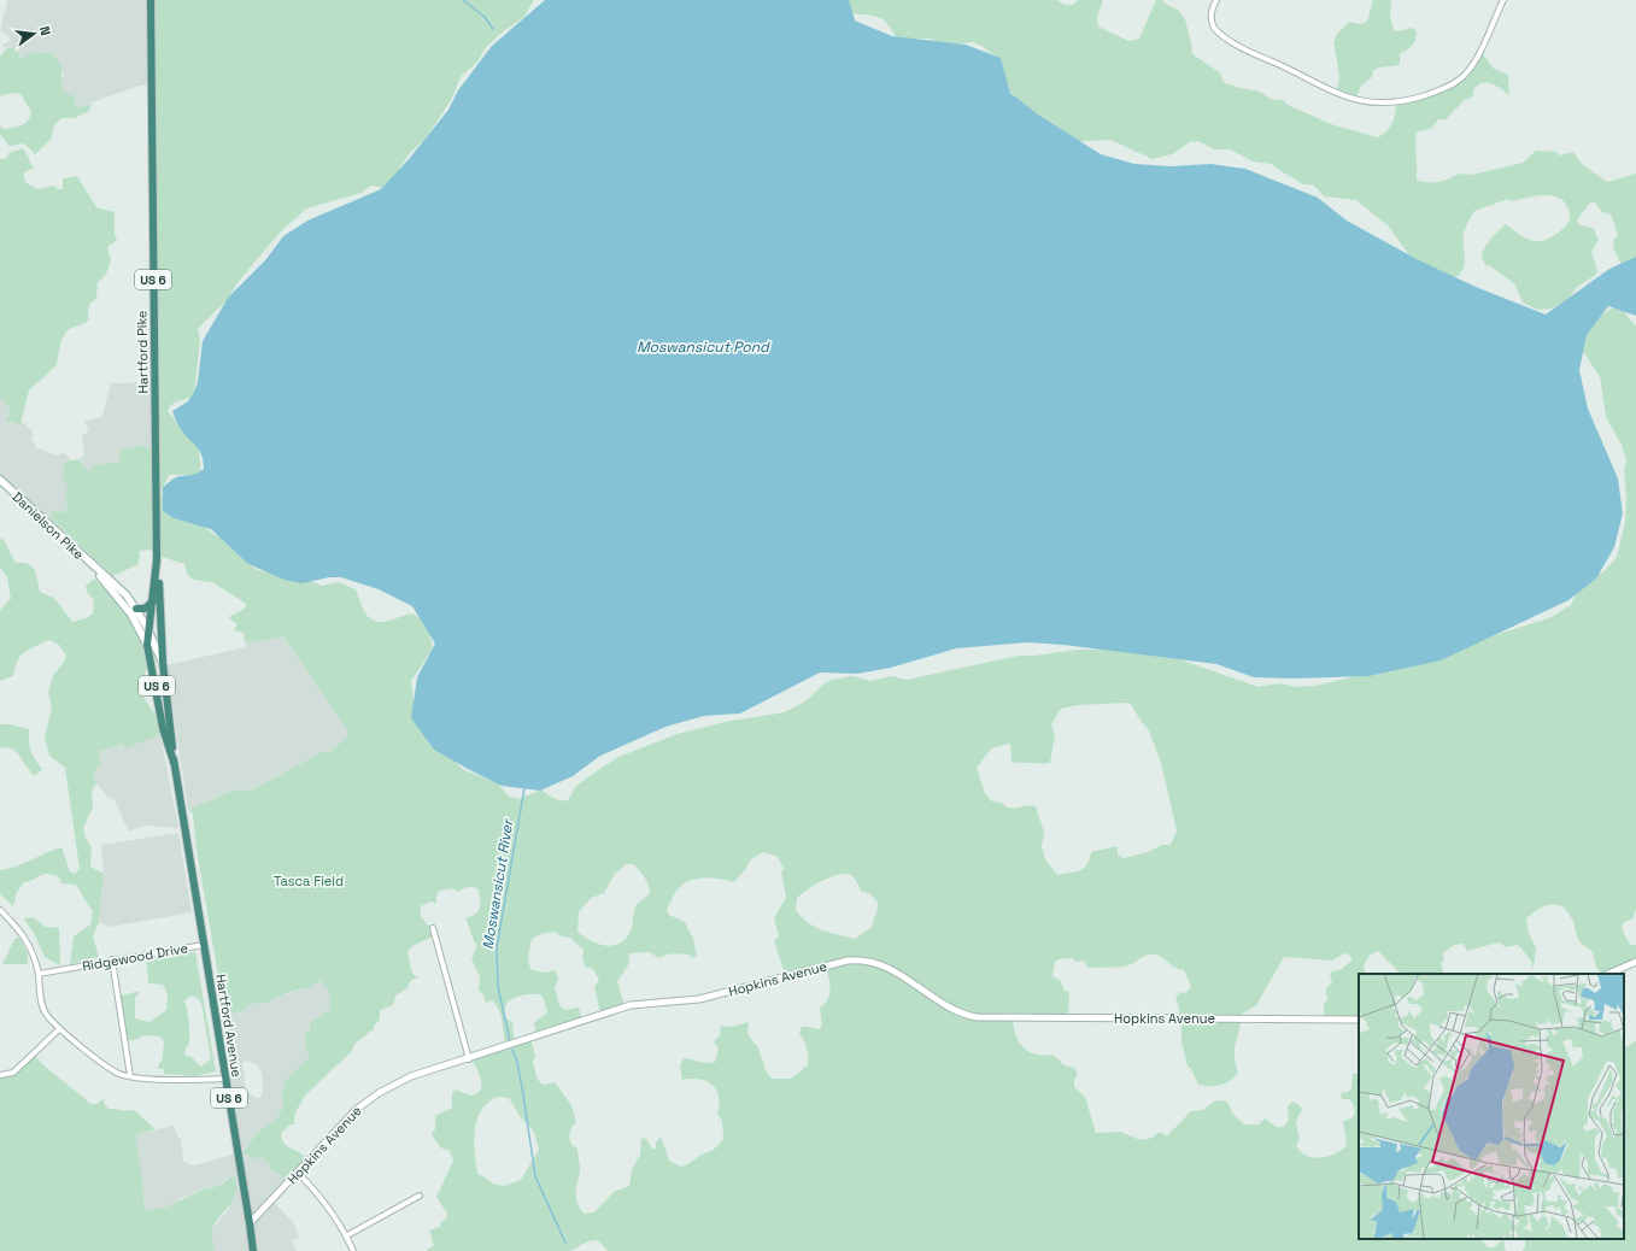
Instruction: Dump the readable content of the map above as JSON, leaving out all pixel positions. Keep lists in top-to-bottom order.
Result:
{
  "streets": {
    "highway": ["US 6", "Hartford Pike", "Hartford Avenue"],
    "main road": ["Danielson Pike"],
    "street": ["Ridgewood Drive", "Hopkins Avenue"]
  },
  "crossings": [
    ["Hartford Pike", "Danielson Pike"],
    ["Hartford Pike", "Hartford Avenue"],
    ["Ridgewood Drive", "Hartford Avenue"],
    ["Hopkins Avenue", "Hartford Avenue"]
  ],
  "water": ["Moswansicut Pond", "Moswansicut River"],
  "parks": ["Tasca Field"],
  "north": "right"
}
